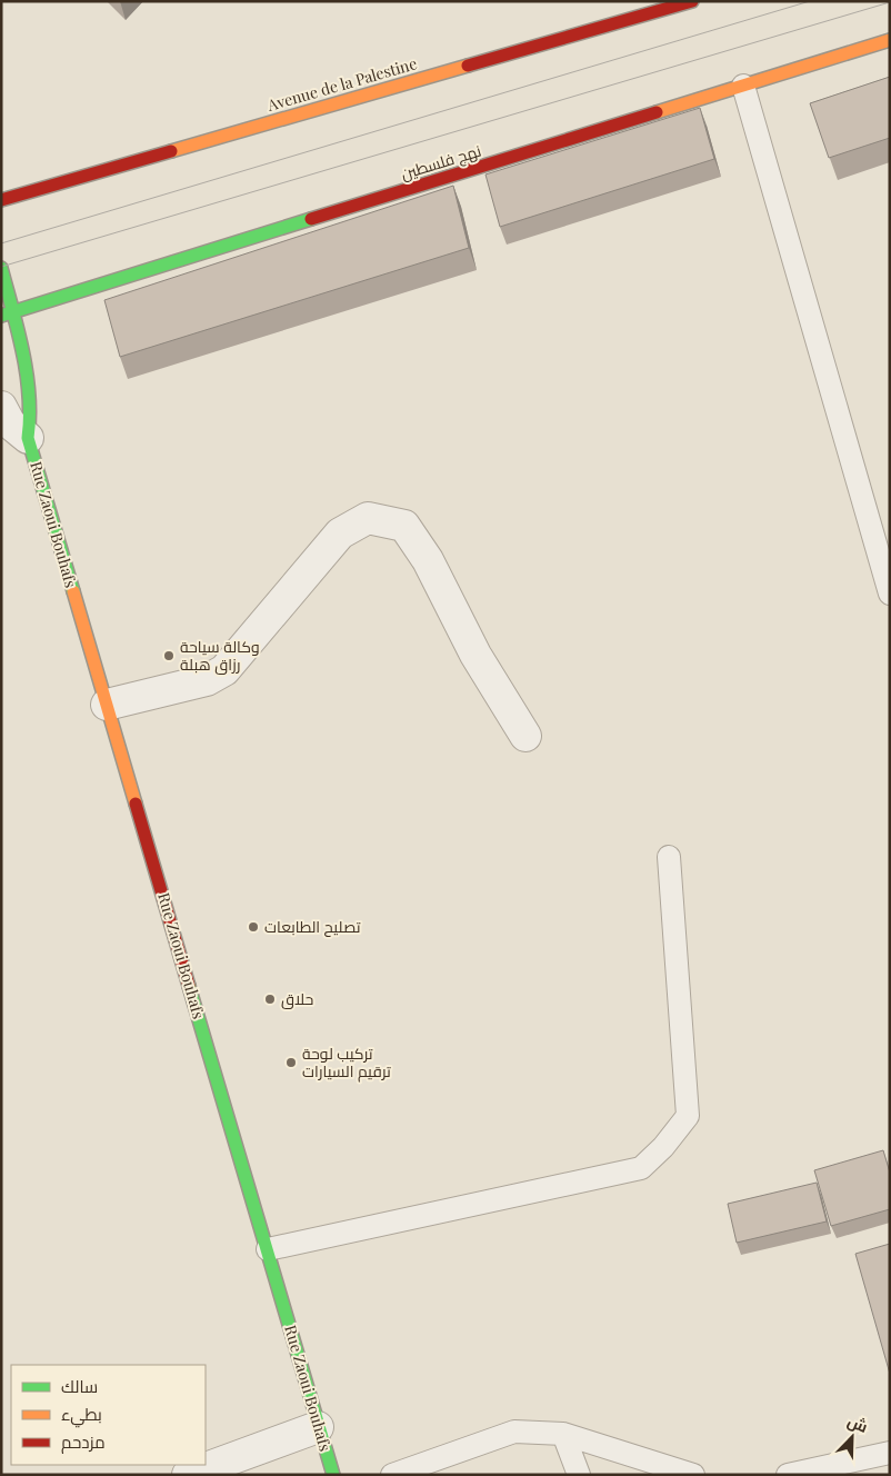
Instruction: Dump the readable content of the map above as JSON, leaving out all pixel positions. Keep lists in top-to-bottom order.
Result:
{
  "streets": {
    "main road": ["Avenue de la Palestine", "نهج فلسطين", "Rue Zaoui Bouhafs"]
  },
  "crossings": [
    ["نهج فلسطين", "Rue Zaoui Bouhafs"]
  ],
  "places": [
    "وكالة سياحة رزاق هبلة",
    "تصليح الطابعات",
    "حلاق",
    "تركيب لوحة ترقيم السيارات"
  ],
  "legend": ["سالك", "بطيء", "مزدحم"],
  "north": "top right"
}
